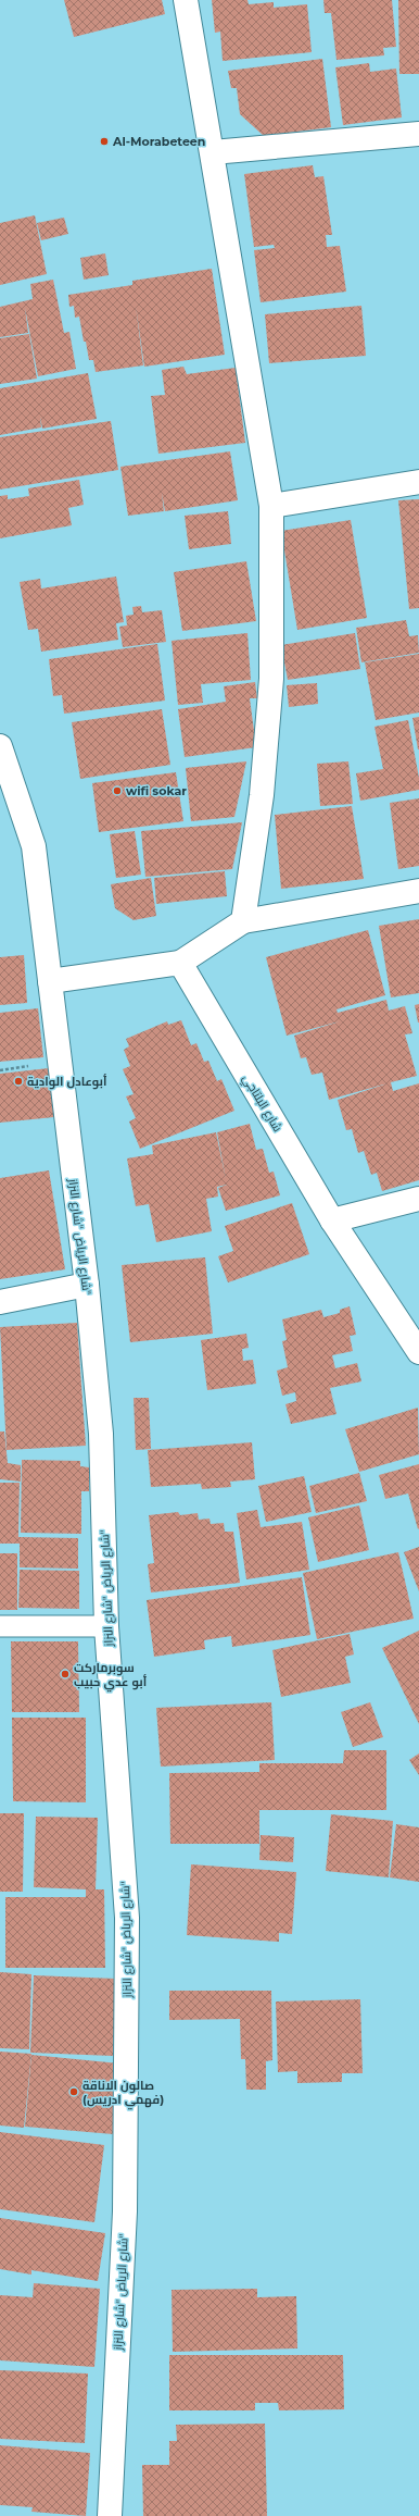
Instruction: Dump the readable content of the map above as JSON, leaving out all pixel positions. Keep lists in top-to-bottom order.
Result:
{
  "streets": {
    "street": ["شارع البلتاجي", "شارع الرياض \"شارع النزاز\""]
  },
  "places": [
    "Al-Morabeteen",
    "wifi sokar",
    "أبوعادل الوادية",
    "سوبرماركت أبو عدي حبيب",
    "صالون الاناقة (فهمي ادريس)"
  ]
}
